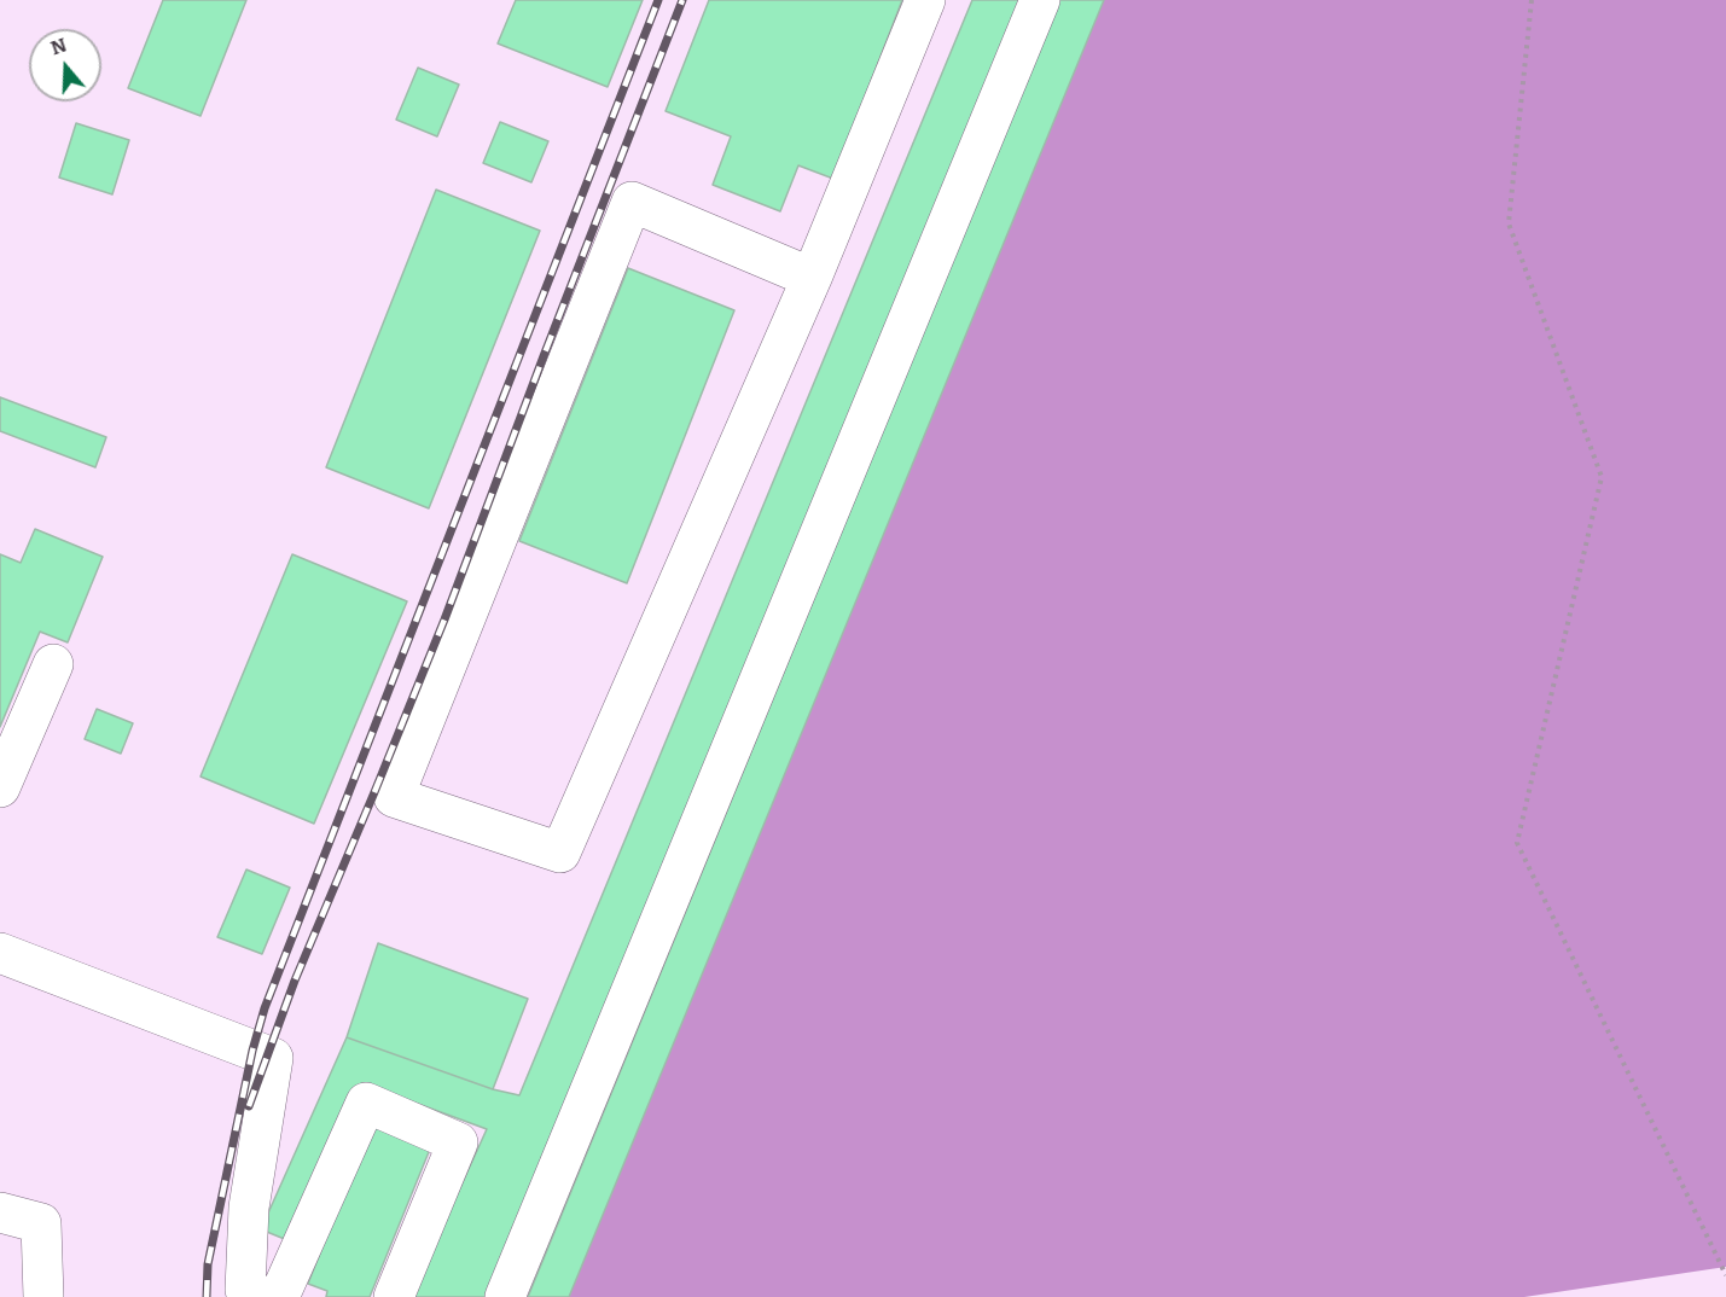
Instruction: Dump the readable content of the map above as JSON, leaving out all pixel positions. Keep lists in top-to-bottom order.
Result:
{
  "north": "top"
}
